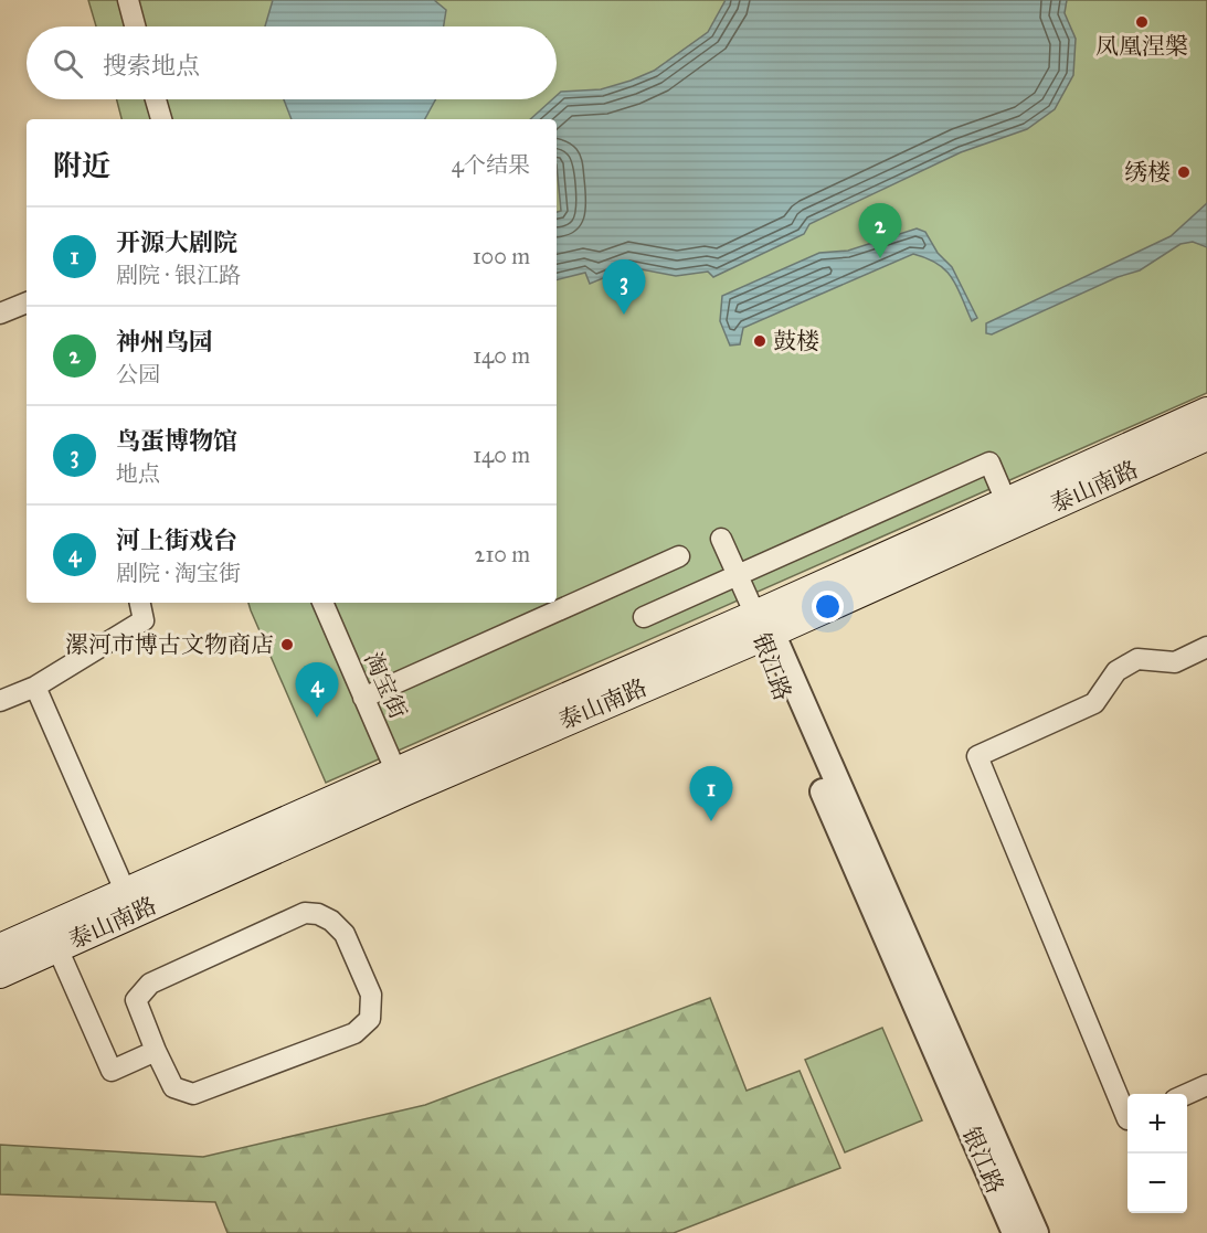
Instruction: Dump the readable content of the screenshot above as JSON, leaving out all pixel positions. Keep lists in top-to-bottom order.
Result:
{
  "streets": {
    "main road": ["泰山南路"],
    "street": ["银江路", "淘宝街"]
  },
  "crossings": [
    ["泰山南路", "银江路"],
    ["泰山南路", "淘宝街"]
  ],
  "places": [
    "凤凰涅槃",
    "绣楼",
    "鼓楼",
    "漯河市博古文物商店"
  ],
  "page": {
    "search": "搜索地点",
    "heading": ["附近", "4个结果"],
    "pins": [
      "2",
      "3",
      "4",
      "1"
    ],
    "list": [
      {
        "mark": "1",
        "name": "开源大剧院",
        "note": "剧院 · 银江路",
        "value": "100 m"
      },
      {
        "mark": "2",
        "name": "神州鸟园",
        "note": "公园",
        "value": "140 m"
      },
      {
        "mark": "3",
        "name": "鸟蛋博物馆",
        "note": "地点",
        "value": "140 m"
      },
      {
        "mark": "4",
        "name": "河上街戏台",
        "note": "剧院 · 淘宝街",
        "value": "210 m"
      }
    ],
    "map_buttons": ["+", "−"]
  }
}
